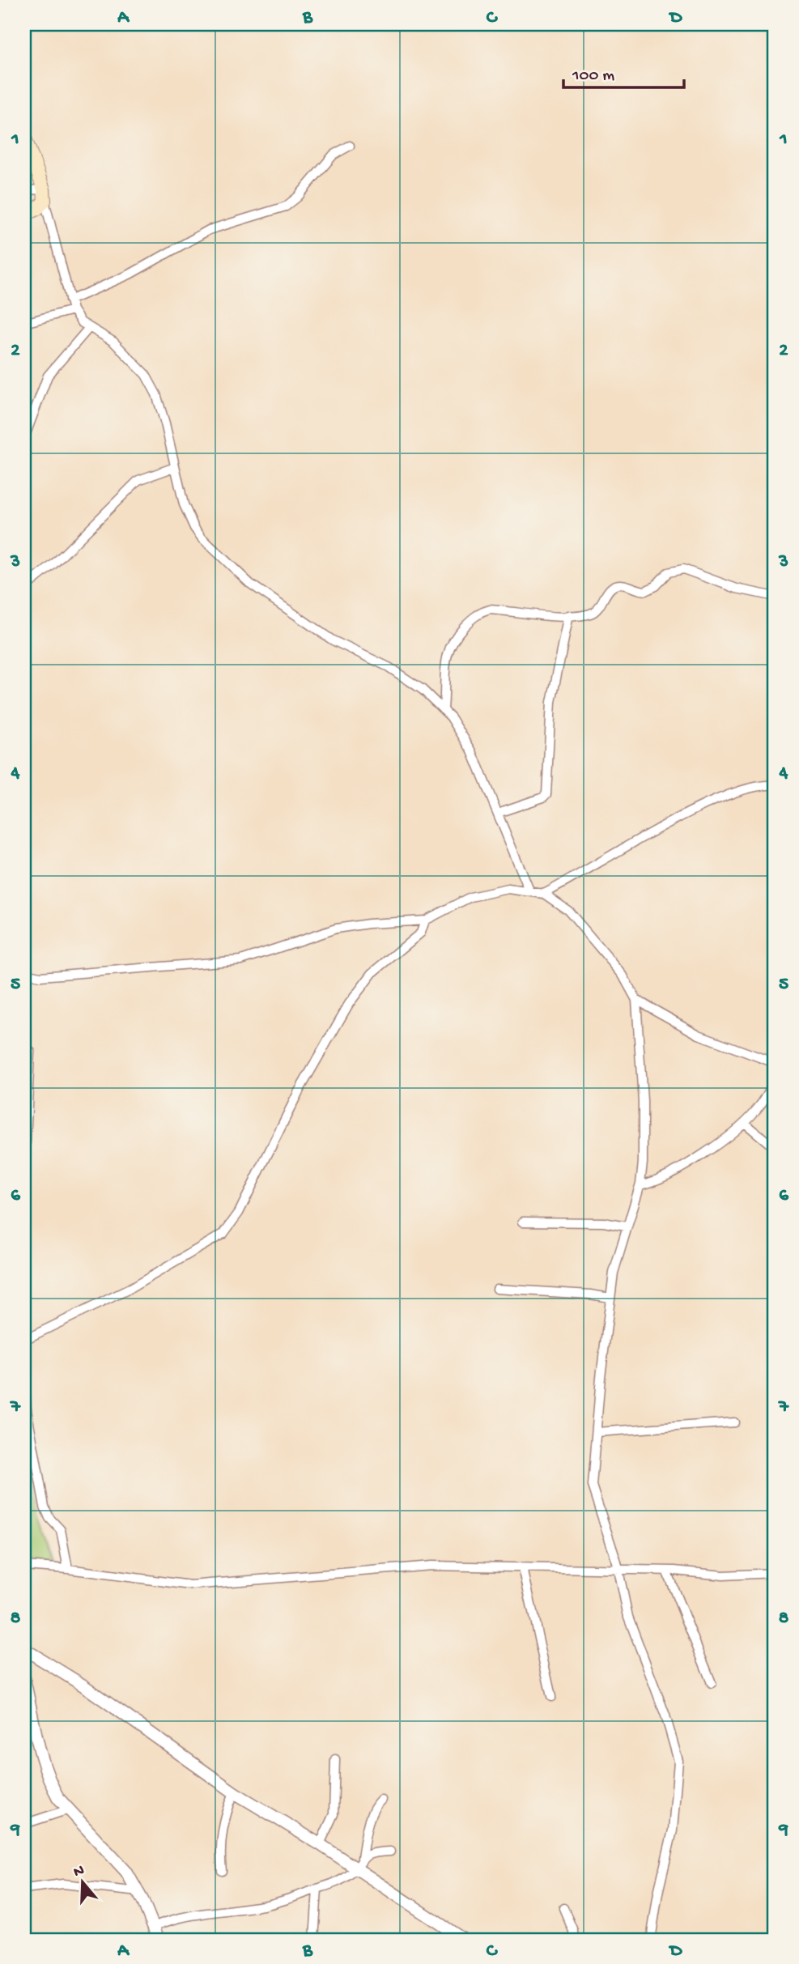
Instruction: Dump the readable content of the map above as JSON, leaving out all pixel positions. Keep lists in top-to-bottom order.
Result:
{
  "scale_bar": "100 m",
  "north": "top",
  "grid": {
    "columns": [
      "A",
      "B",
      "C",
      "D"
    ],
    "rows": [
      "1",
      "2",
      "3",
      "4",
      "5",
      "6",
      "7",
      "8",
      "9"
    ]
  }
}
